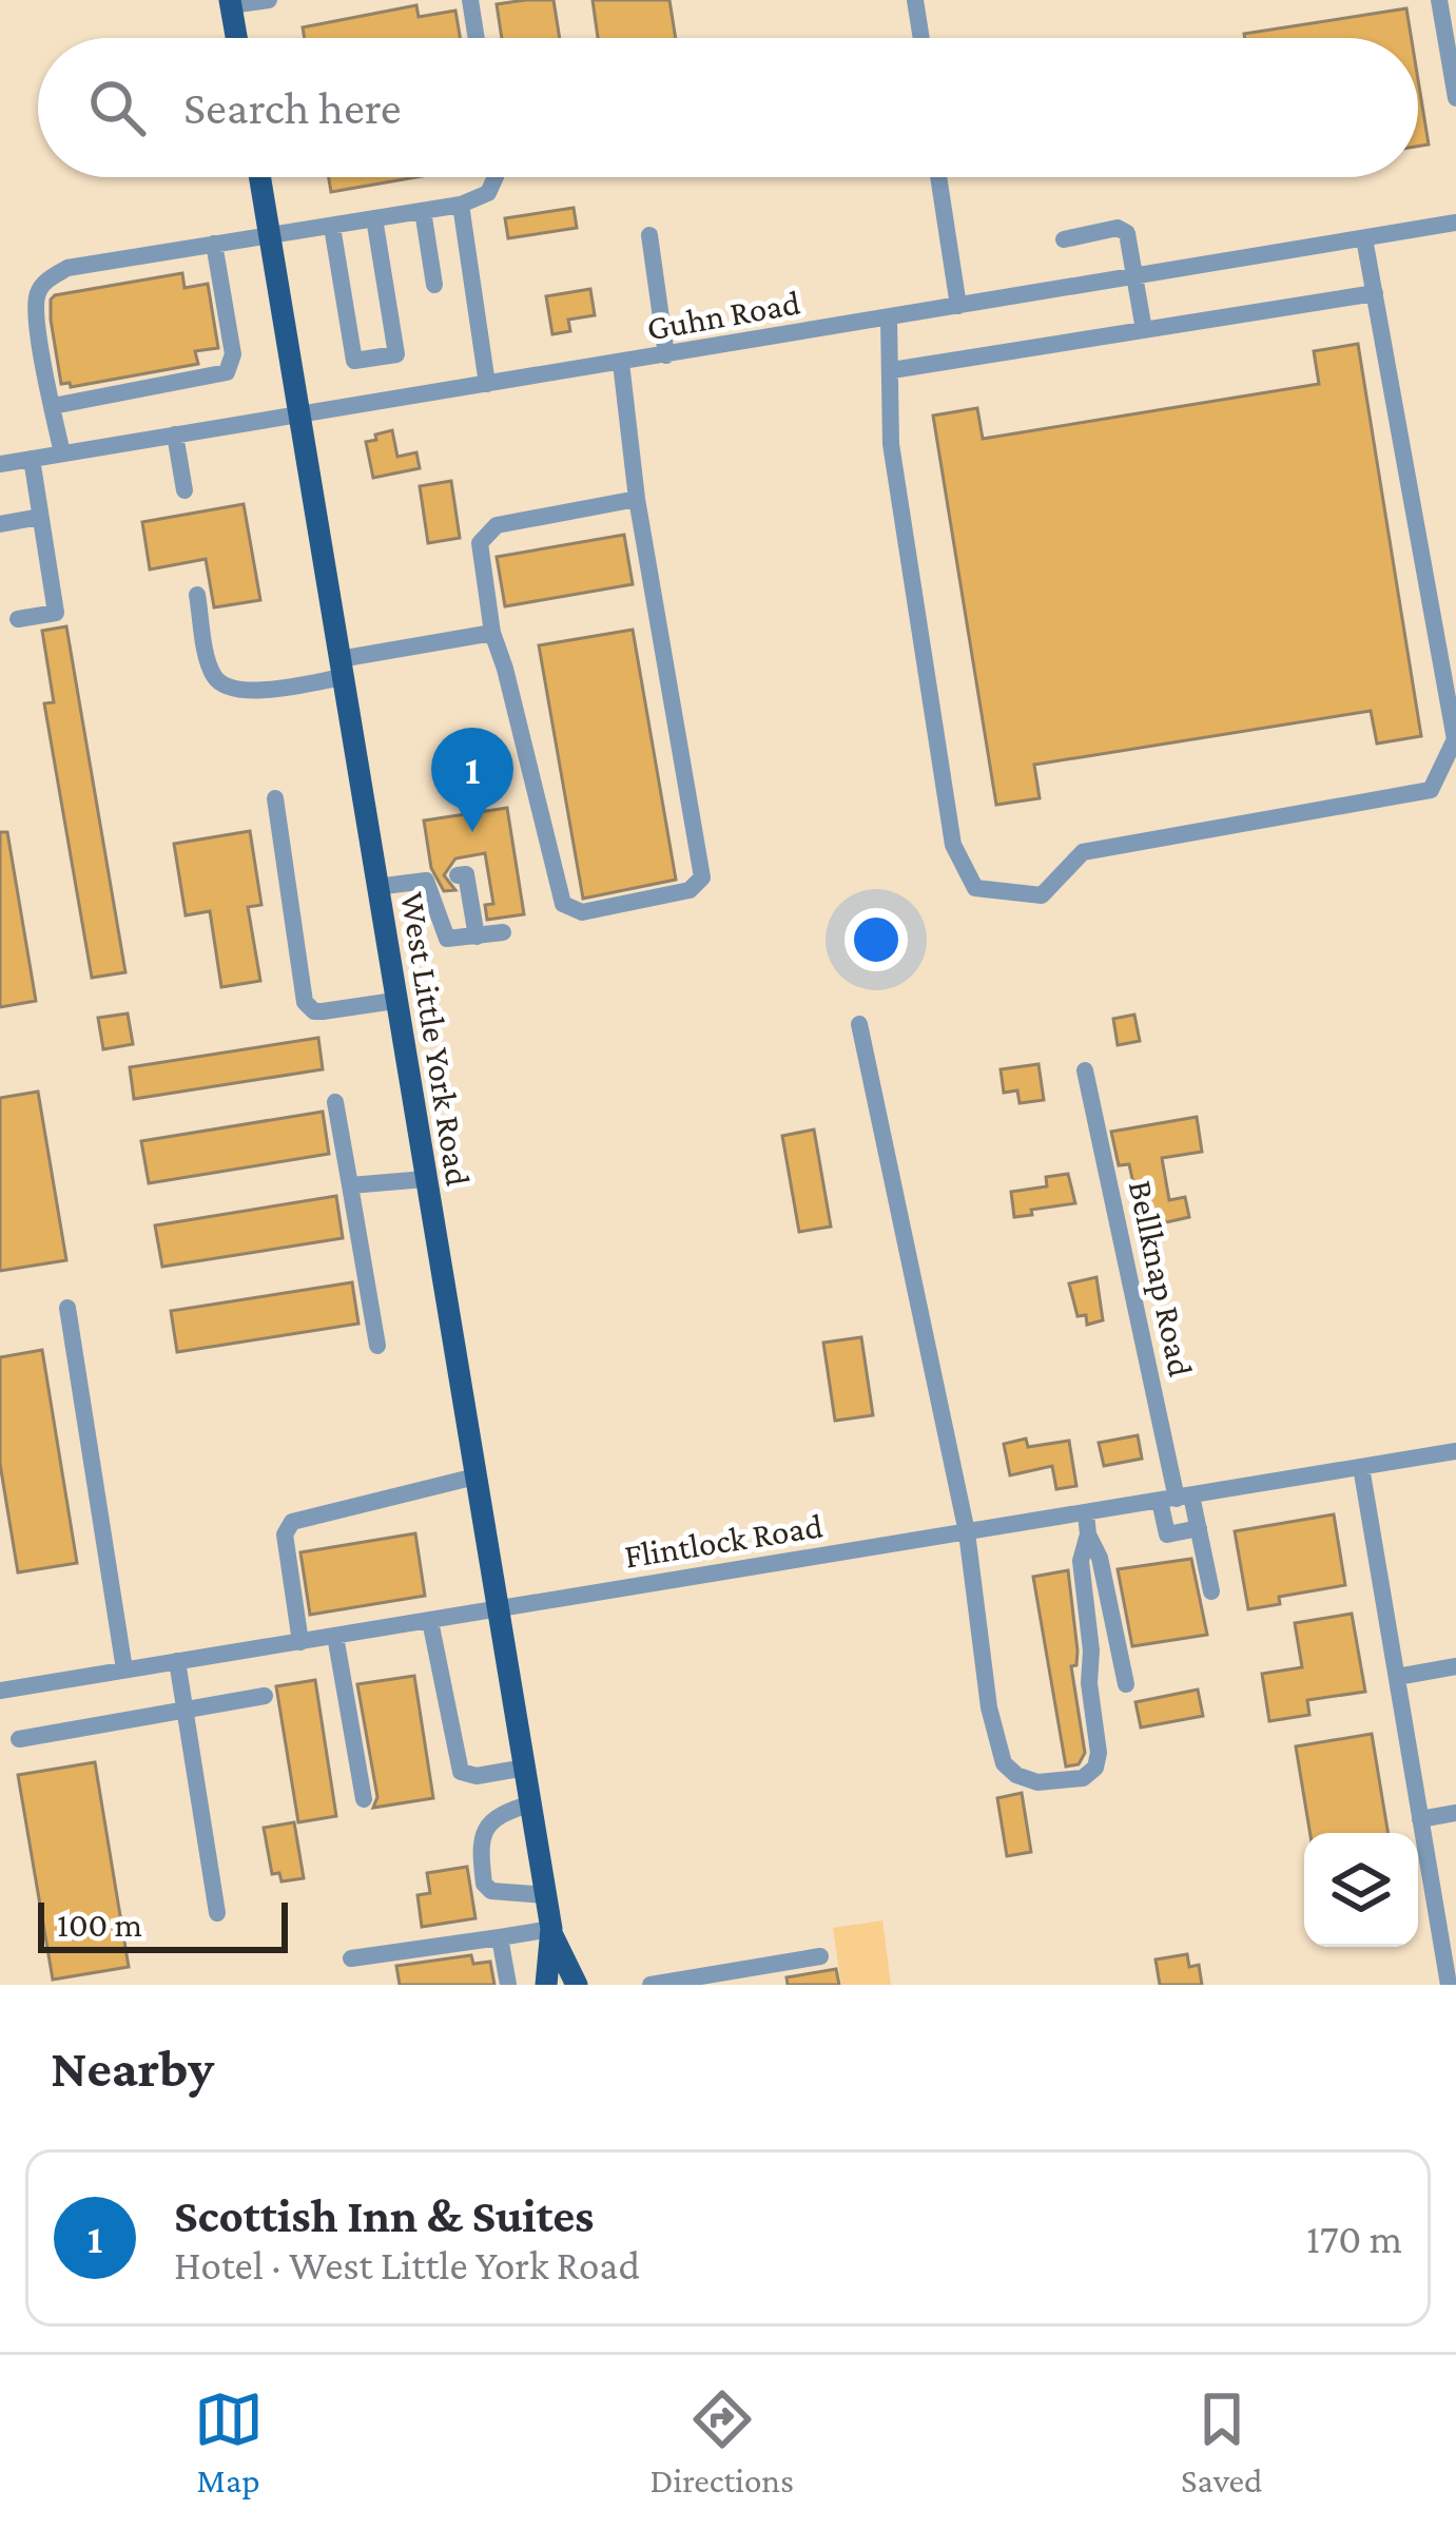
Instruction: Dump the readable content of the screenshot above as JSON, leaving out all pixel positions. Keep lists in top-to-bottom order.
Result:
{
  "streets": {
    "main road": ["West Little York Road"],
    "street": ["Guhn Road", "Bellknap Road", "Flintlock Road"]
  },
  "crossings": [
    ["Guhn Road", "West Little York Road"],
    ["West Little York Road", "Flintlock Road"],
    ["Bellknap Road", "Flintlock Road"]
  ],
  "scale_bar": "100 m",
  "page": {
    "search": "Search here",
    "pins": "1",
    "scale": "100 m",
    "heading": "Nearby",
    "list": [
      {
        "mark": "1",
        "name": "Scottish Inn & Suites",
        "note": "Hotel · West Little York Road",
        "value": "170 m"
      }
    ],
    "nav": ["Map", "Directions", "Saved"]
  }
}
